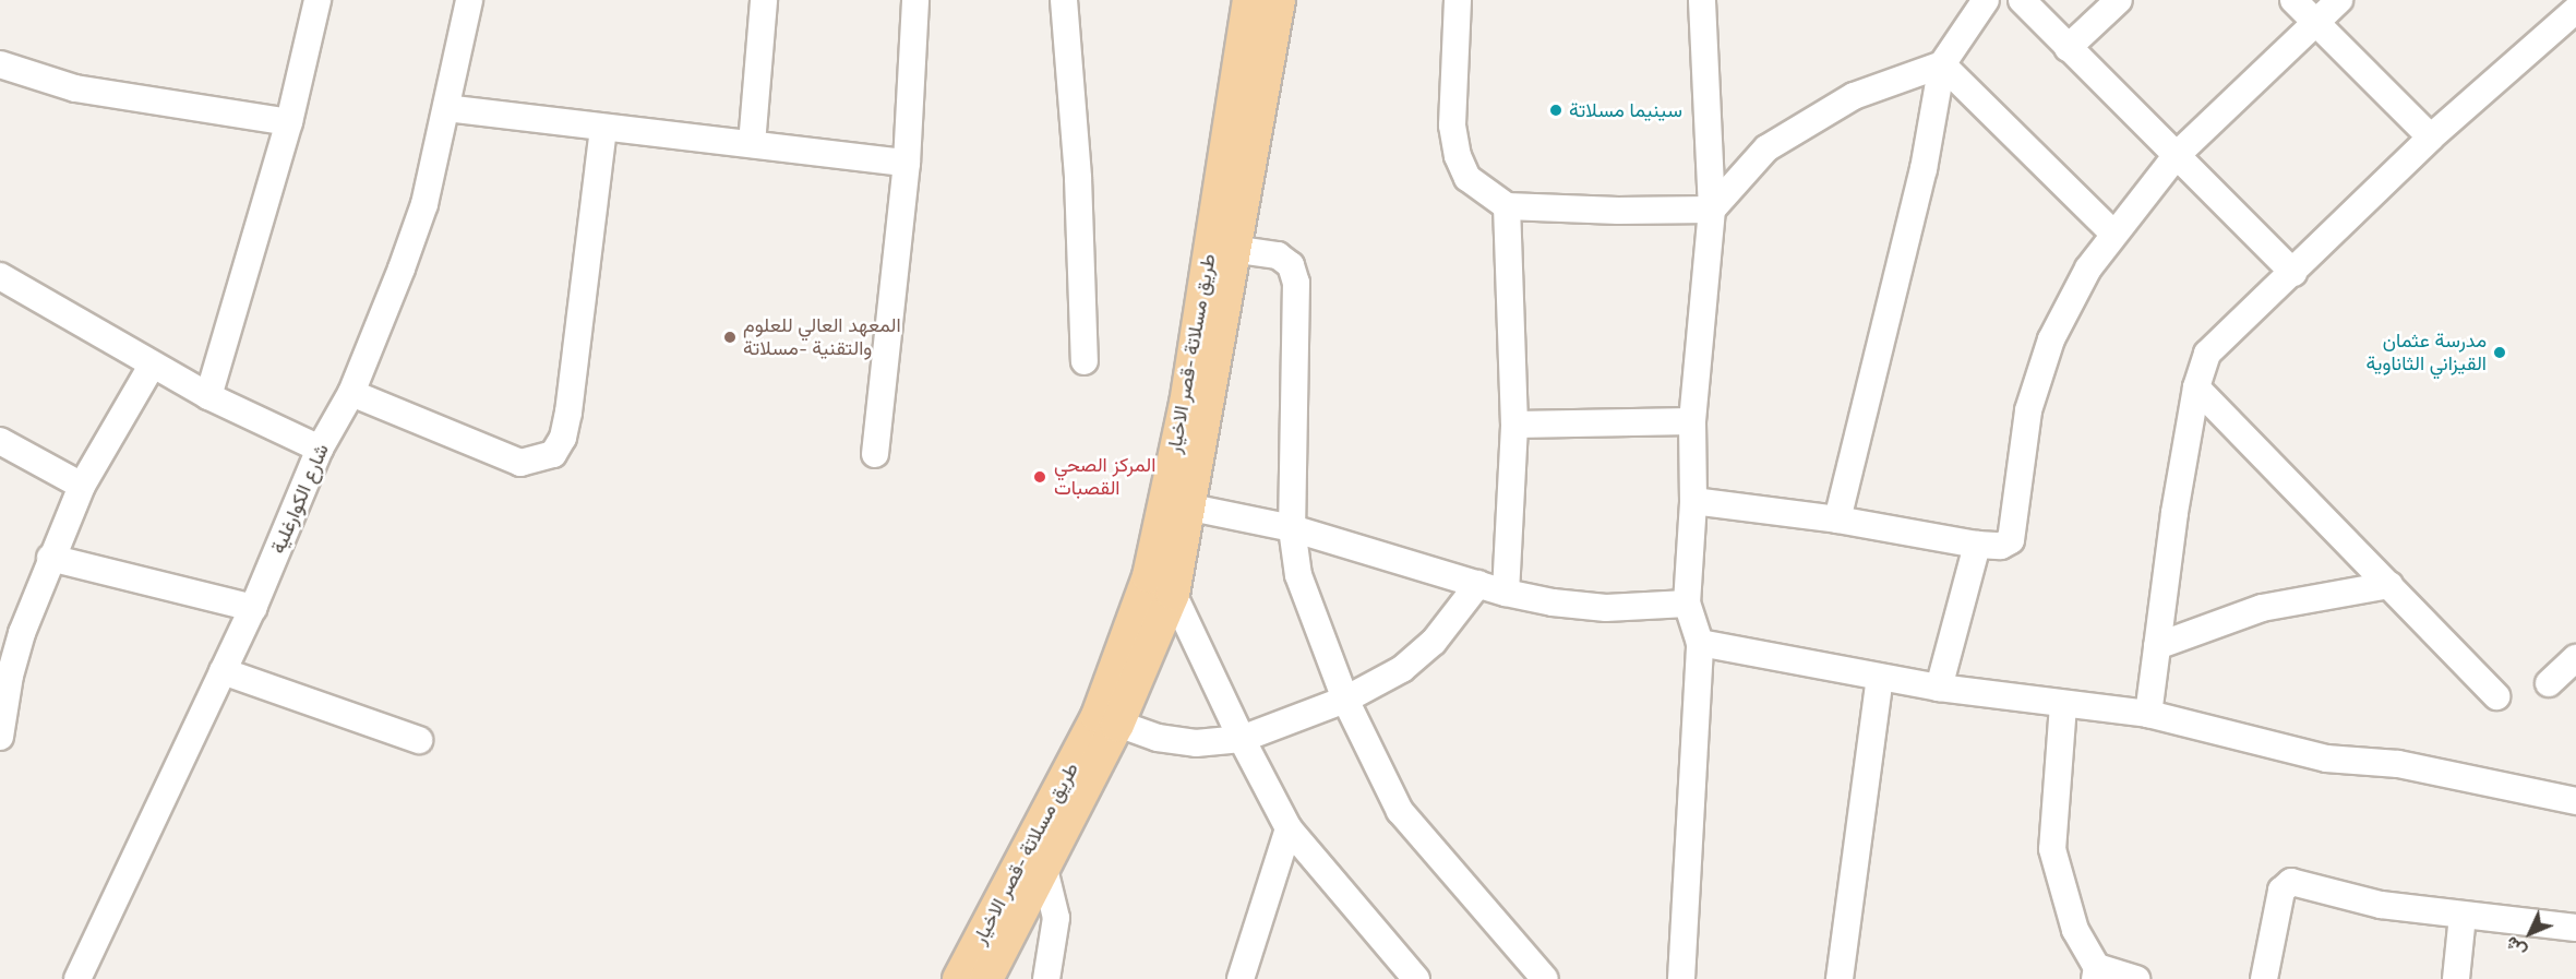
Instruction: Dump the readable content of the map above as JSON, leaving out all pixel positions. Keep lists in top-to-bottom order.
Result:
{
  "streets": {
    "main road": ["طريق مسلاتة -قصر الاخيار"],
    "street": ["شارع الكوارغلية"]
  },
  "places": [
    "سينيما مسلاتة",
    "المعهد العالي للعلوم والتقنية -مسلاتة",
    "مدرسة عثمان القيزاني الثاناوية",
    "المركز الصحي القصبات"
  ],
  "north": "bottom left"
}
